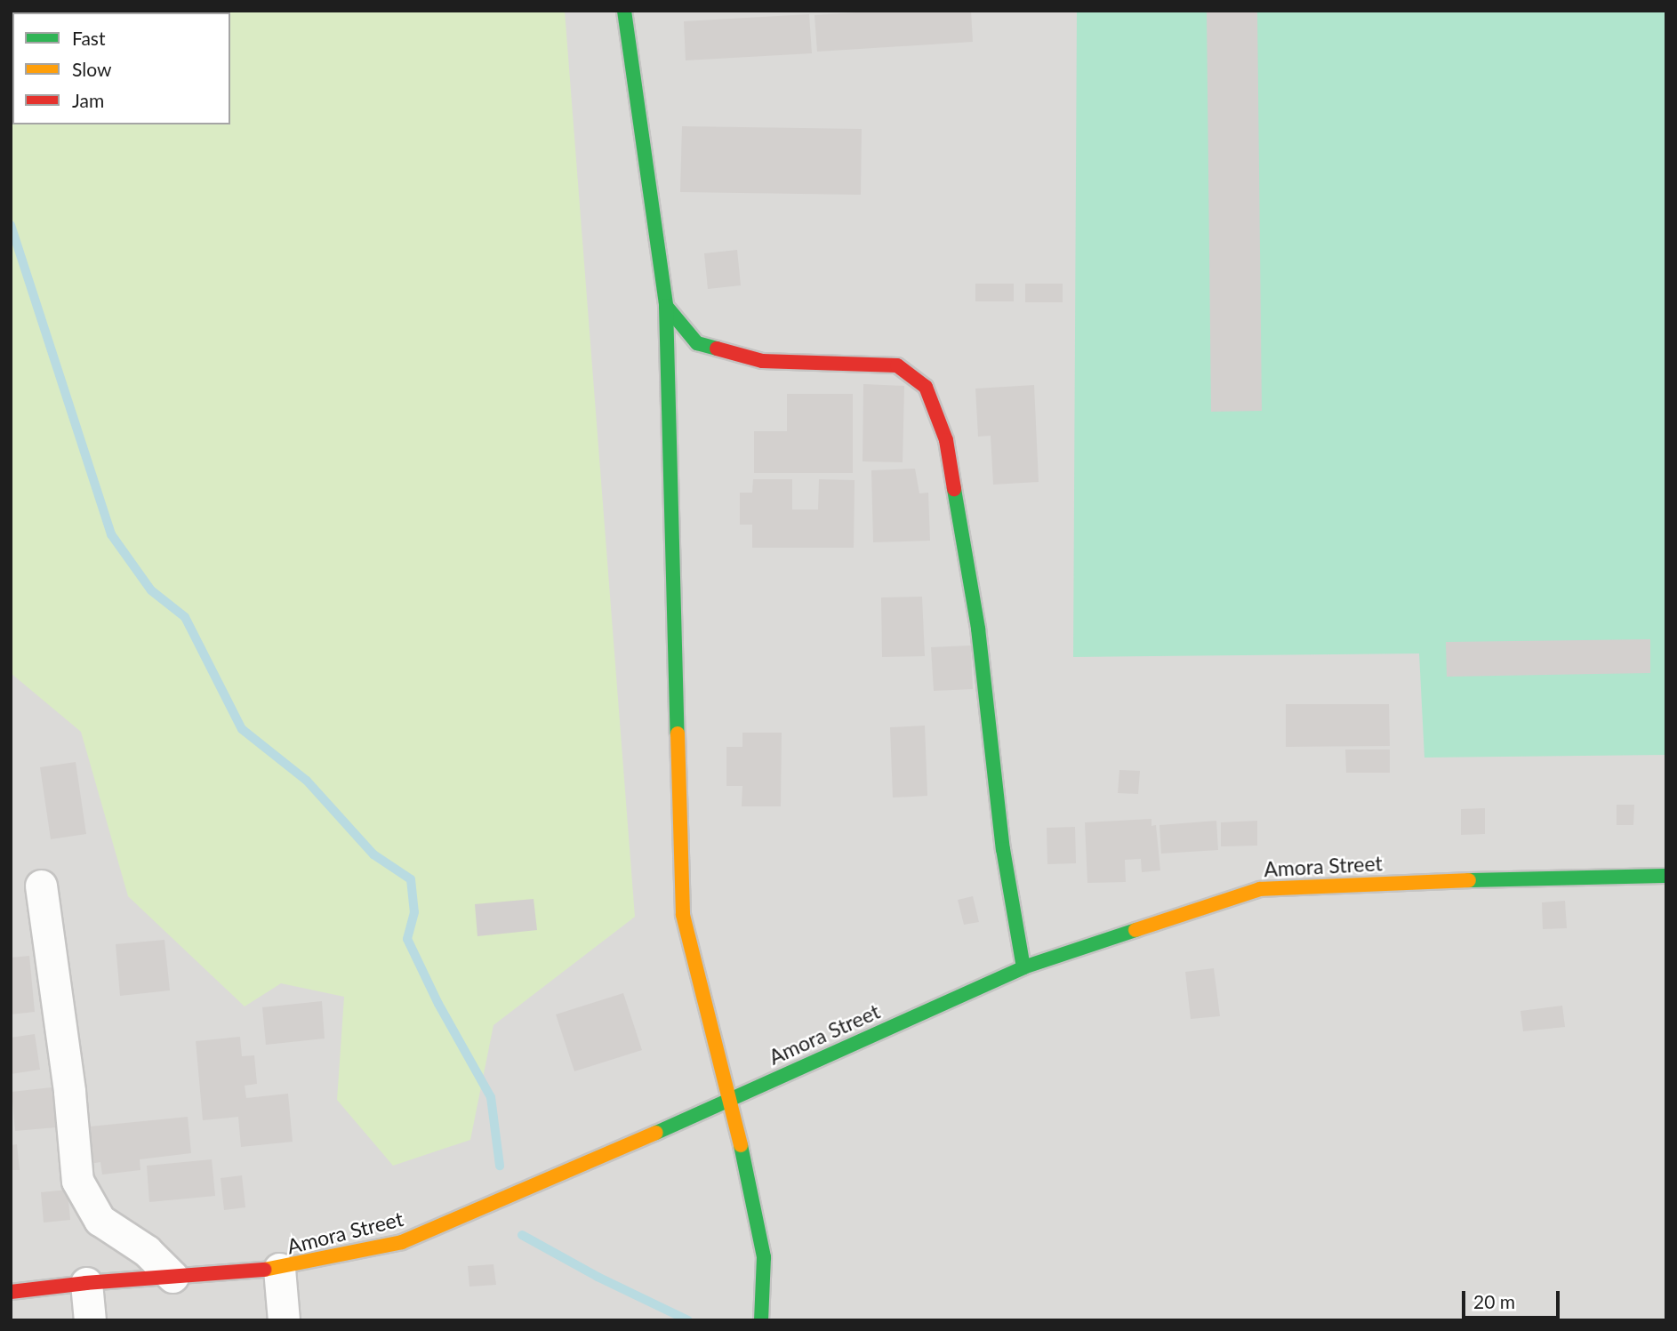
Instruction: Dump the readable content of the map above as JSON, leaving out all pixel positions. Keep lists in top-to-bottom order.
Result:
{
  "streets": {
    "street": ["Amora Street"]
  },
  "legend": ["Fast", "Slow", "Jam"],
  "scale_bar": "20 m"
}
